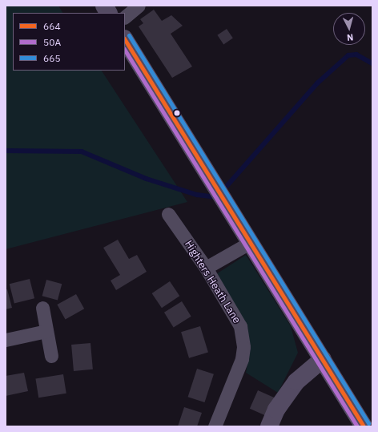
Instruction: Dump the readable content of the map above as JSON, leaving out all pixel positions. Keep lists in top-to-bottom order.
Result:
{
  "streets": {
    "street": ["Highters Heath Lane"]
  },
  "lines": ["transit line 665", "transit line 664", "transit line 50A"],
  "legend": ["664", "50A", "665"],
  "north": "bottom"
}
